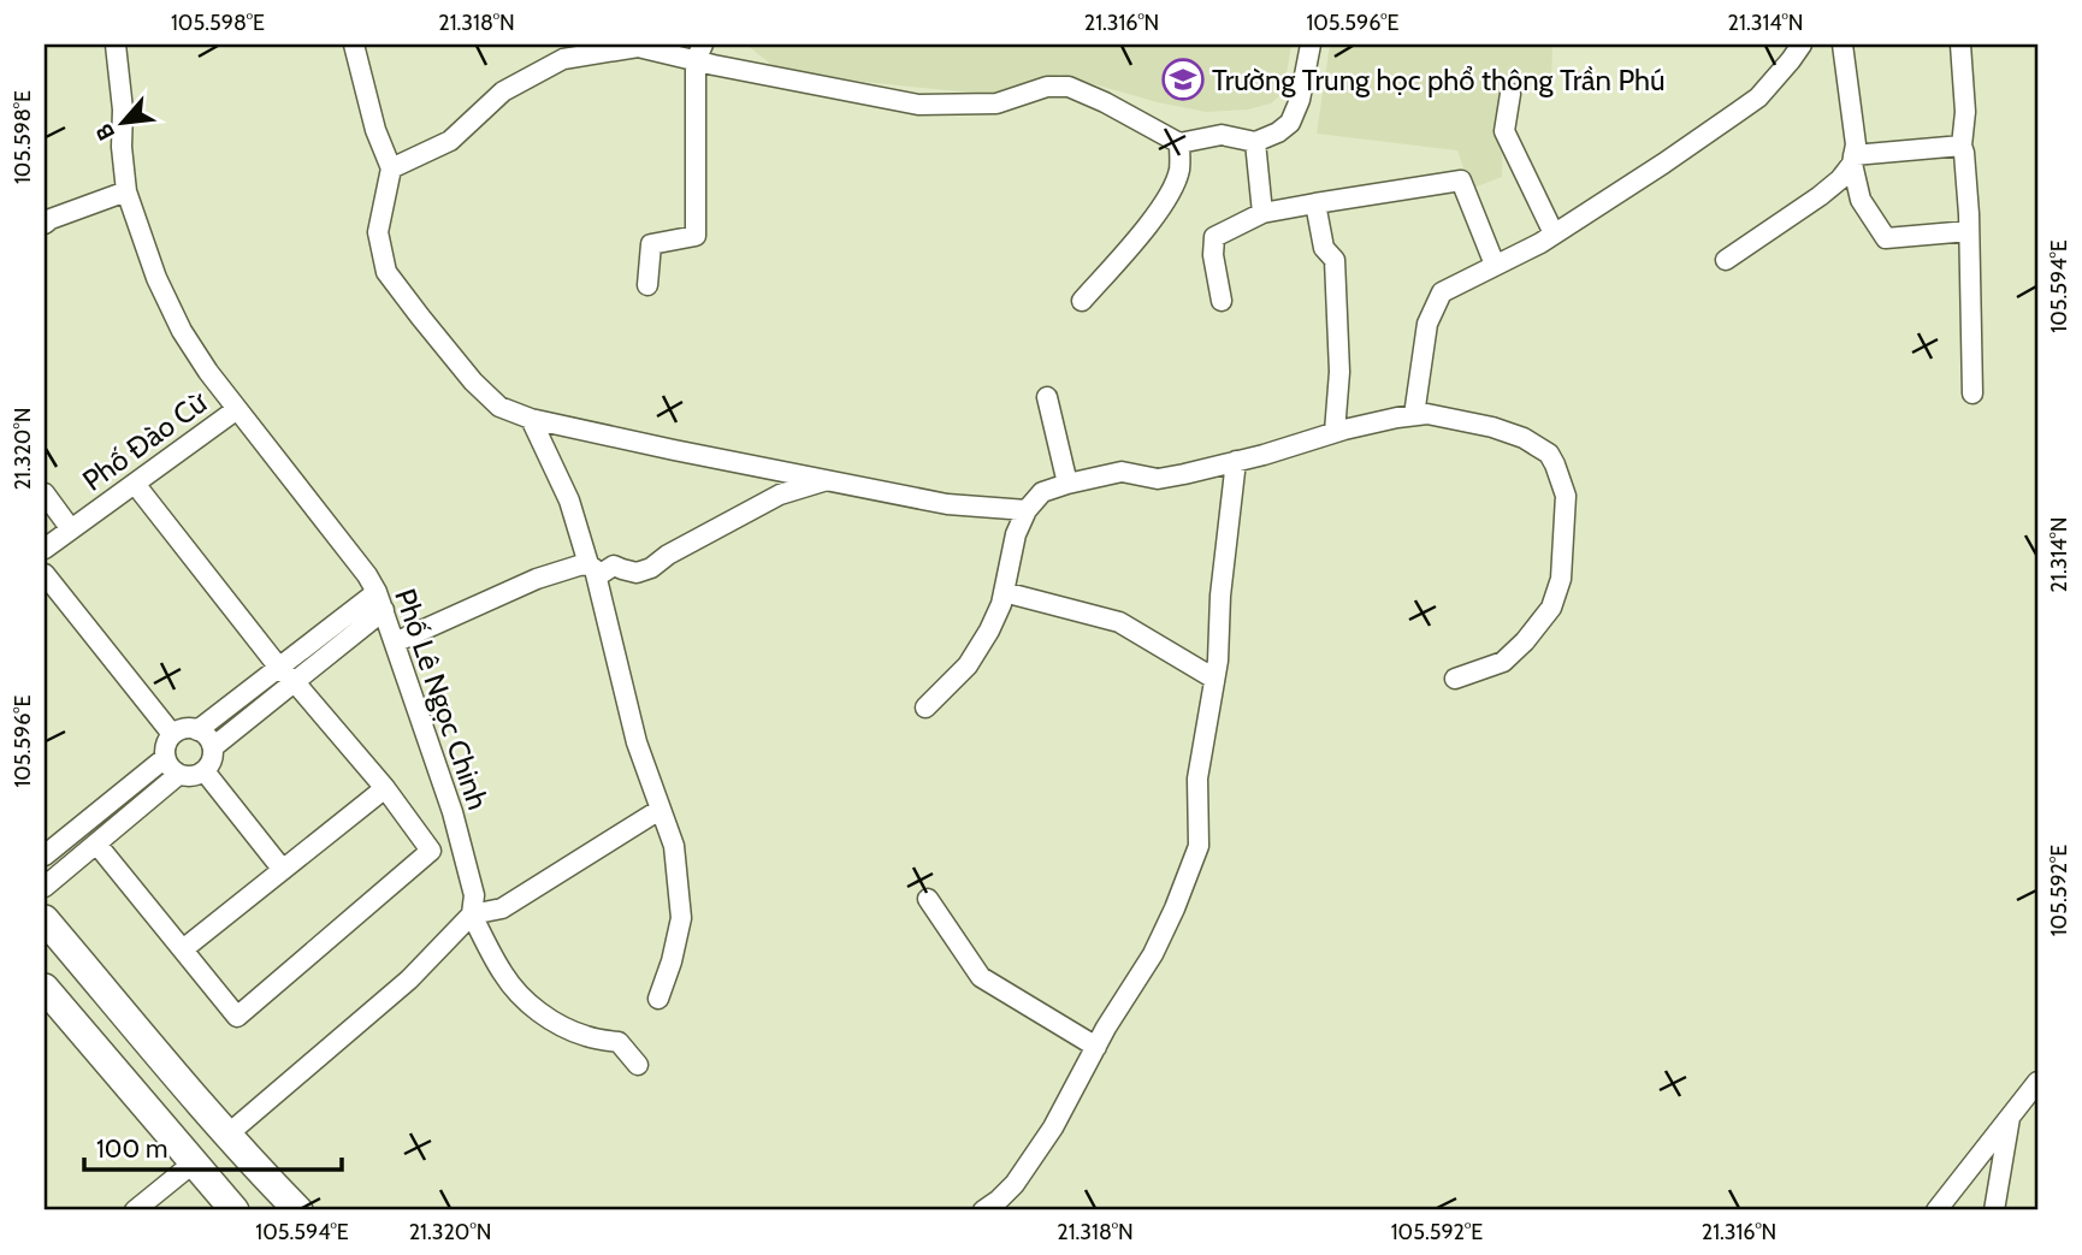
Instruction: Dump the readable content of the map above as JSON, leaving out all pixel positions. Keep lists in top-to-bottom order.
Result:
{
  "streets": {
    "street": ["Phố Đào Cừ", "Phố Lê Ngọc Chinh"]
  },
  "crossings": [
    ["Phố Đào Cừ", "Phố Lê Ngọc Chinh"]
  ],
  "places": {
    "school or university": ["Trường Trung học phổ thông Trần Phú"]
  },
  "scale_bar": "100 m",
  "north": "bottom left",
  "coordinates": [
    "105.598°E",
    "21.318°N",
    "21.316°N",
    "105.596°E",
    "21.314°N",
    "105.594°E",
    "21.320°N",
    "105.592°E"
  ]
}
